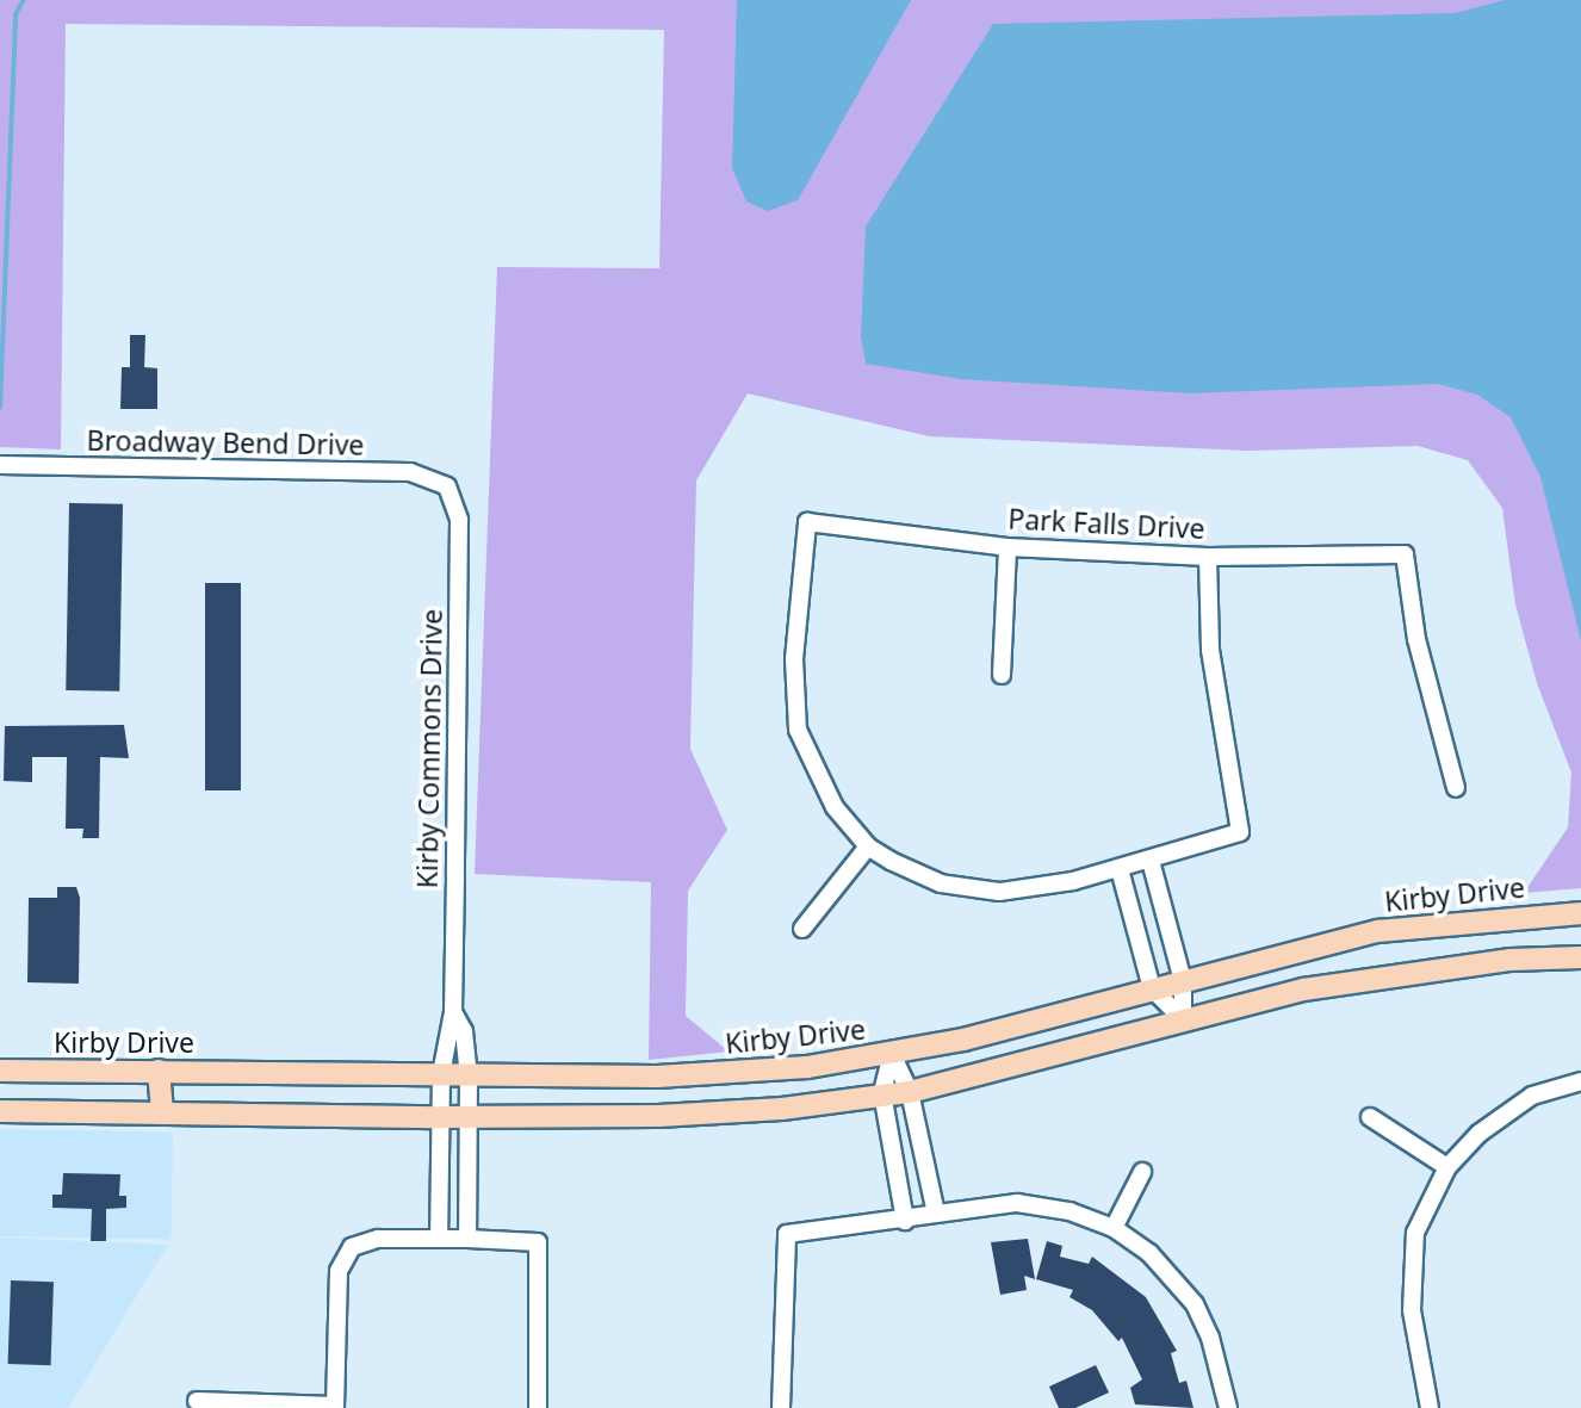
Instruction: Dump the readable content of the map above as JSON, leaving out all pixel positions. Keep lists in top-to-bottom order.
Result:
{
  "streets": {
    "main road": ["Kirby Drive"],
    "street": ["Broadway Bend Drive", "Park Falls Drive", "Kirby Commons Drive"]
  },
  "crossings": [
    ["Broadway Bend Drive", "Kirby Commons Drive"],
    ["Kirby Commons Drive", "Kirby Drive"]
  ]
}
